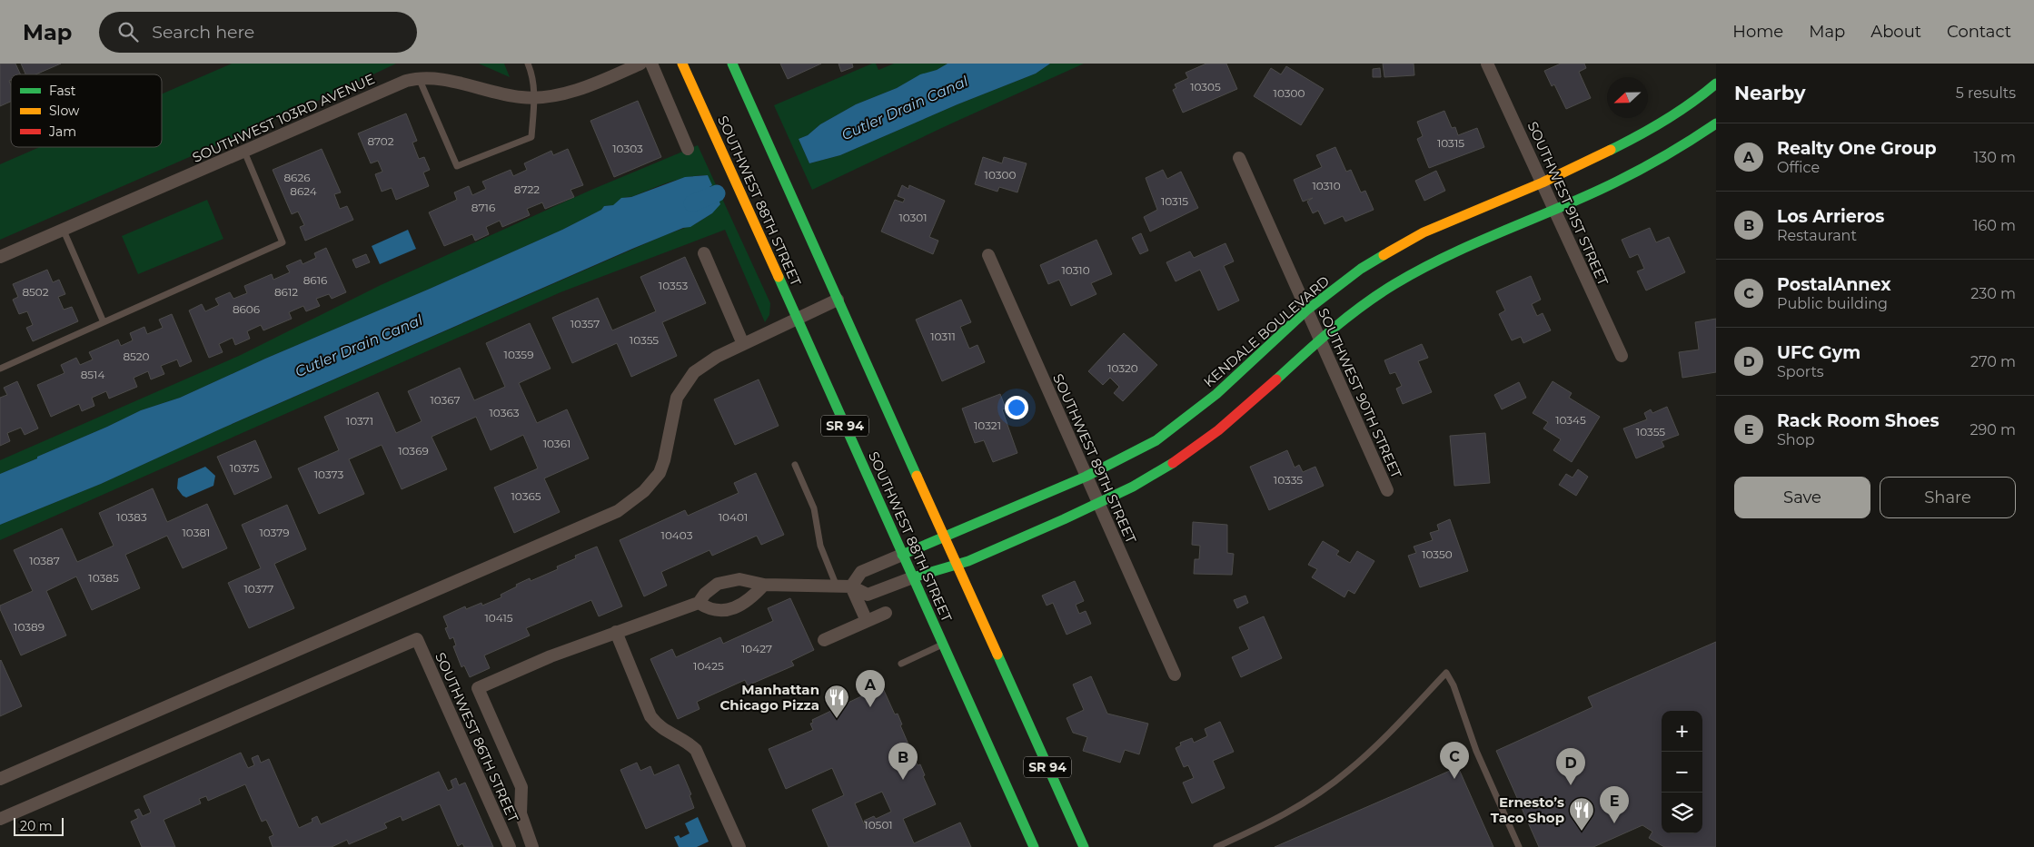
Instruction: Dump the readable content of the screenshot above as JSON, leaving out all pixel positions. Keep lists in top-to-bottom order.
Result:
{
  "streets": {
    "street": [
      "SOUTHWEST 103RD AVENUE",
      "SOUTHWEST 88TH STREET",
      "SOUTHWEST 91ST STREET",
      "KENDALE BOULEVARD",
      "SOUTHWEST 90TH STREET",
      "SR 94",
      "SOUTHWEST 89TH STREET",
      "SOUTHWEST 86TH STREET"
    ]
  },
  "crossings": [
    ["SOUTHWEST 88TH STREET", "KENDALE BOULEVARD"],
    ["SOUTHWEST 91ST STREET", "KENDALE BOULEVARD"],
    ["KENDALE BOULEVARD", "SOUTHWEST 90TH STREET"],
    ["KENDALE BOULEVARD", "SR 94"],
    ["KENDALE BOULEVARD", "SOUTHWEST 89TH STREET"]
  ],
  "water": ["Cutler Drain Canal"],
  "places": {
    "restaurant": ["Manhattan Chicago Pizza", "Ernesto’s Taco Shop"]
  },
  "house_numbers": [
    "10305",
    "10300",
    "8702",
    "10315",
    "10303",
    "10300",
    "8626",
    "10310",
    "8722",
    "8624",
    "10315",
    "8716",
    "10301",
    "10310",
    "8616",
    "10353",
    "8502",
    "8612",
    "8606",
    "10357",
    "10311",
    "10355",
    "10359",
    "8520",
    "10320",
    "8514",
    "10367",
    "10363",
    "10345",
    "10371",
    "10321",
    "10355",
    "10361",
    "10369",
    "10375",
    "10373",
    "10335",
    "10365",
    "10383",
    "10401",
    "10381",
    "10379",
    "10403",
    "10350",
    "10387",
    "10385",
    "10377",
    "10415",
    "10389",
    "10427",
    "10425",
    "10501"
  ],
  "legend": ["Fast", "Slow", "Jam"],
  "scale_bar": "20 m",
  "north": "left",
  "page": {
    "header": "Map",
    "search": "Search here",
    "nav": [
      "Home",
      "Map",
      "About",
      "Contact"
    ],
    "heading": ["Nearby", "5 results"],
    "list": [
      {
        "mark": "A",
        "name": "Realty One Group",
        "note": "Office",
        "value": "130 m"
      },
      {
        "mark": "B",
        "name": "Los Arrieros",
        "note": "Restaurant",
        "value": "160 m"
      },
      {
        "mark": "C",
        "name": "PostalAnnex",
        "note": "Public building",
        "value": "230 m"
      },
      {
        "mark": "D",
        "name": "UFC Gym",
        "note": "Sports",
        "value": "270 m"
      },
      {
        "mark": "E",
        "name": "Rack Room Shoes",
        "note": "Shop",
        "value": "290 m"
      }
    ],
    "buttons": ["Save", "Share"],
    "pins": [
      "A",
      "C",
      "B",
      "D",
      "E"
    ],
    "map_buttons": ["+", "−"],
    "scale": "20 m"
  }
}
